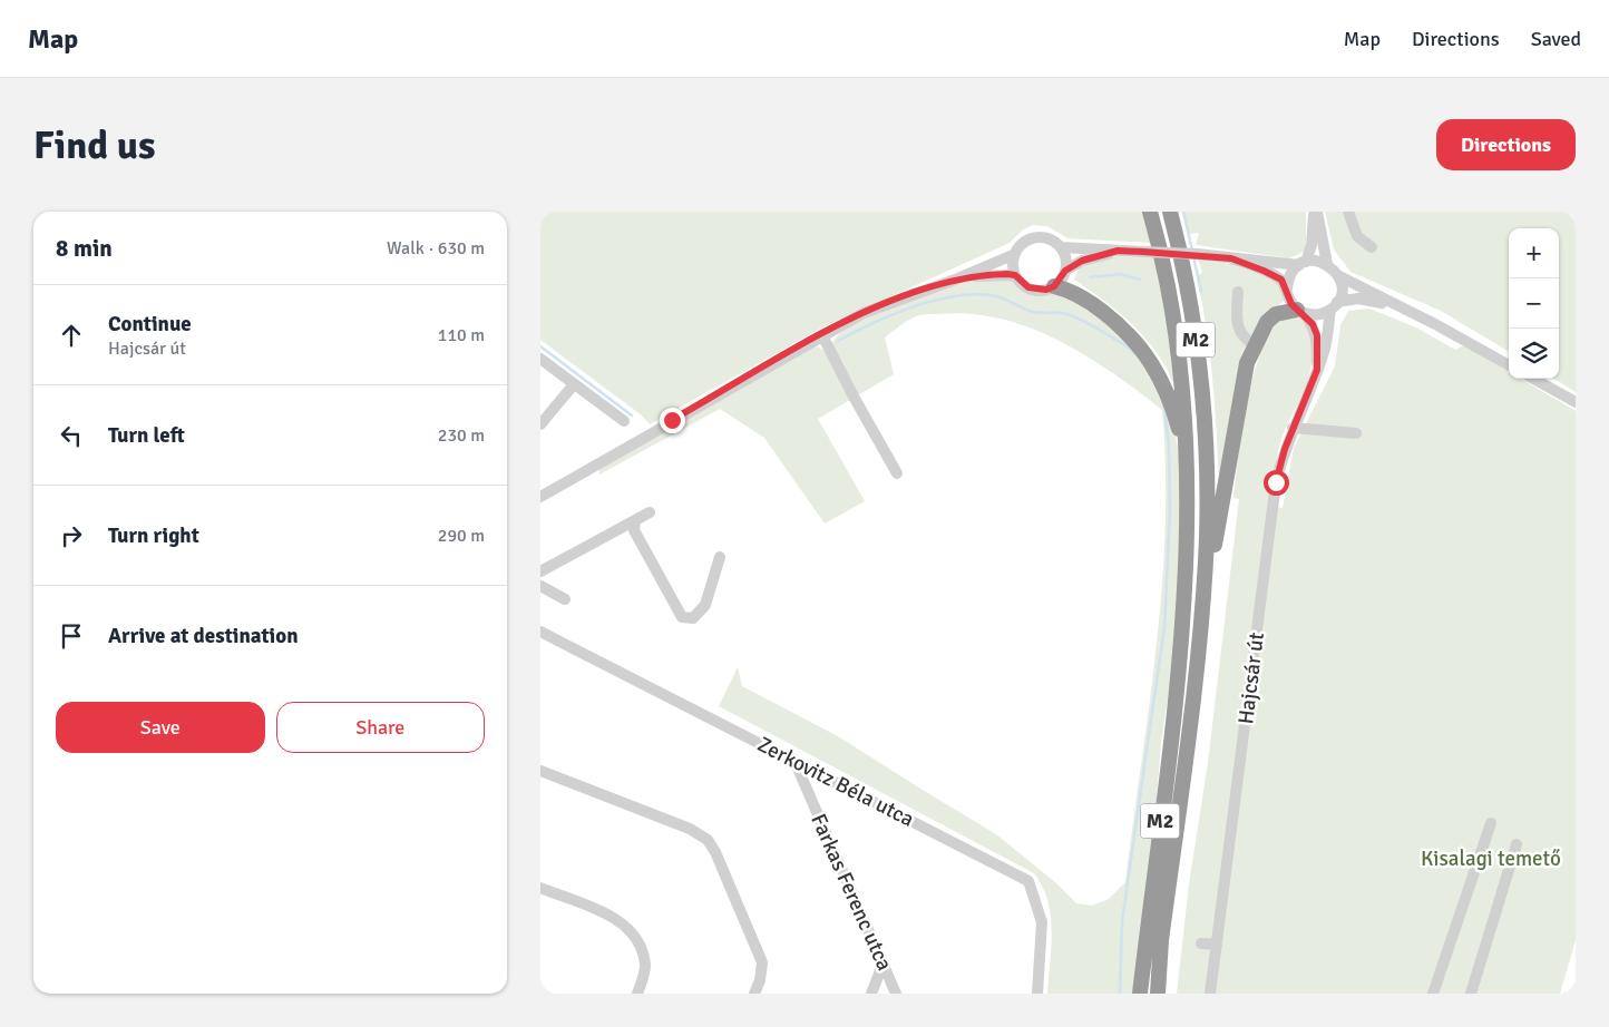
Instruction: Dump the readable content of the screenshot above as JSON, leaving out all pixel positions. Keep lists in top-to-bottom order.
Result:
{
  "streets": {
    "highway": ["M2"],
    "street": ["Hajcsár út", "Zerkovitz Béla utca", "Farkas Ferenc utca"]
  },
  "crossings": [
    ["Zerkovitz Béla utca", "Farkas Ferenc utca"]
  ],
  "parks": ["Kisalagi temető"],
  "page": {
    "header": "Map",
    "nav": ["Map", "Directions", "Saved"],
    "buttons": [
      "Directions",
      ["Save", "Share"]
    ],
    "title": "Find us",
    "heading": ["8 min", "Walk · 630 m"],
    "map_buttons": ["+", "−"],
    "list": [
      ["Continue", "Hajcsár út", "110 m"],
      ["Turn left", "230 m"],
      ["Turn right", "290 m"],
      "Arrive at destination"
    ]
  }
}
